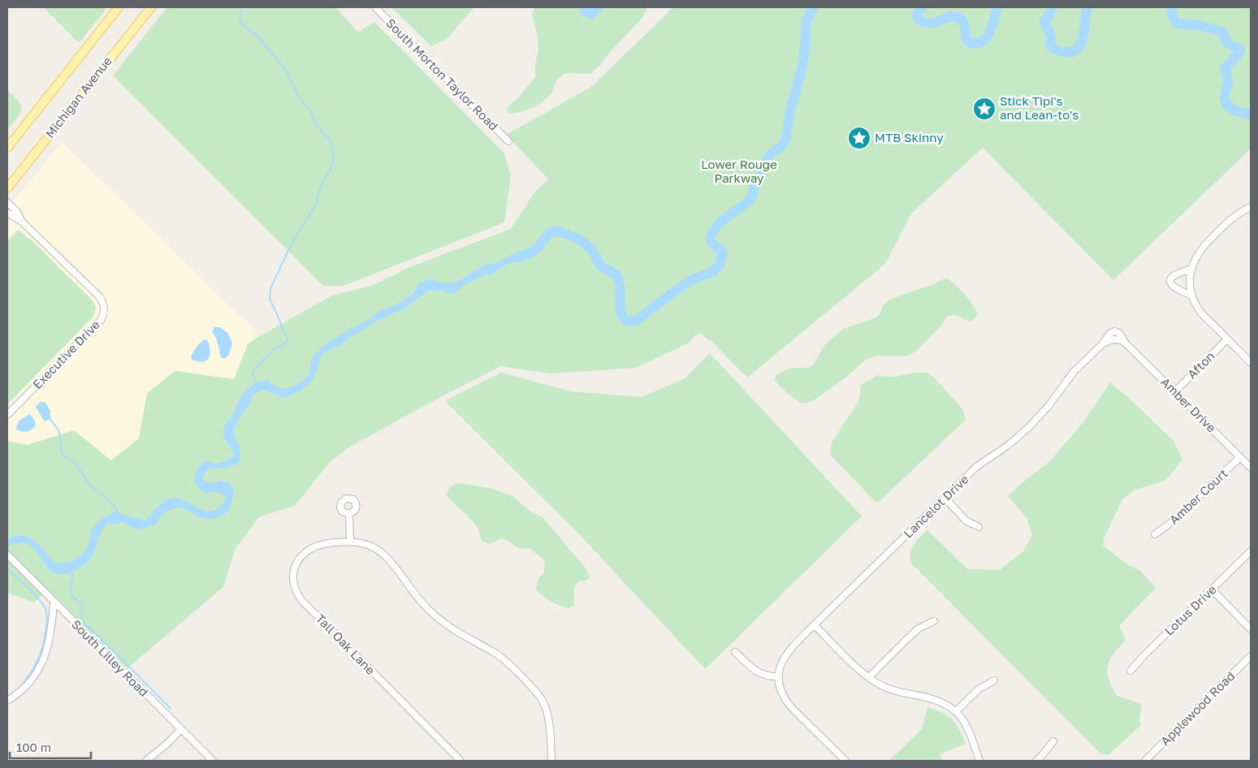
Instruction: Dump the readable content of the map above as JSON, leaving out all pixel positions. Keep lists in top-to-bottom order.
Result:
{
  "streets": {
    "main road": ["Michigan Avenue"],
    "street": [
      "South Morton Taylor Road",
      "Executive Drive",
      "Afton",
      "Amber Drive",
      "Amber Court",
      "Lancelot Drive",
      "Lotus Drive",
      "Tall Oak Lane",
      "South Lilley Road",
      "Applewood Road"
    ]
  },
  "crossings": [
    ["Afton", "Amber Drive"],
    ["Amber Drive", "Amber Court"],
    ["Amber Drive", "Lancelot Drive"]
  ],
  "parks": ["Lower Rouge Parkway"],
  "places": {
    "place": ["Stick Tipi's and Lean-to's", "MTB Skinny"]
  },
  "scale_bar": "100 m"
}
